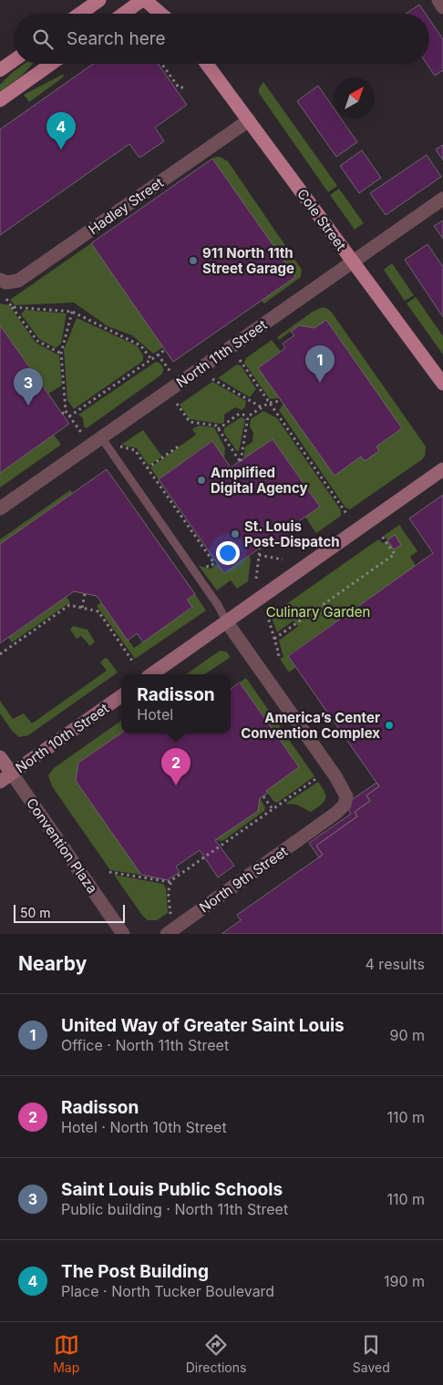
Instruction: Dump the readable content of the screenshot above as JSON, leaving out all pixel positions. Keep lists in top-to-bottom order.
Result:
{
  "streets": {
    "main road": ["Cole Street"],
    "street": [
      "Hadley Street",
      "North 11th Street",
      "North 10th Street",
      "Convention Plaza",
      "North 9th Street"
    ]
  },
  "crossings": [
    ["Hadley Street", "Cole Street"],
    ["Cole Street", "North 11th Street"],
    ["North 10th Street", "Convention Plaza"]
  ],
  "parks": ["Culinary Garden"],
  "places": [
    "911 North 11th Street Garage",
    "Amplified Digital Agency",
    "St. Louis Post-Dispatch",
    "America’s Center Convention Complex"
  ],
  "scale_bar": "50 m",
  "north": "top right",
  "page": {
    "search": "Search here",
    "pins": [
      "4",
      "1",
      "3",
      "2"
    ],
    "popup": ["Radisson", "Hotel"],
    "scale": "50 m",
    "heading": ["Nearby", "4 results"],
    "list": [
      {
        "mark": "1",
        "name": "United Way of Greater Saint Louis",
        "note": "Office · North 11th Street",
        "value": "90 m"
      },
      {
        "mark": "2",
        "name": "Radisson",
        "note": "Hotel · North 10th Street",
        "value": "110 m"
      },
      {
        "mark": "3",
        "name": "Saint Louis Public Schools",
        "note": "Public building · North 11th Street",
        "value": "110 m"
      },
      {
        "mark": "4",
        "name": "The Post Building",
        "note": "Place · North Tucker Boulevard",
        "value": "190 m"
      }
    ],
    "nav": ["Map", "Directions", "Saved"]
  }
}
